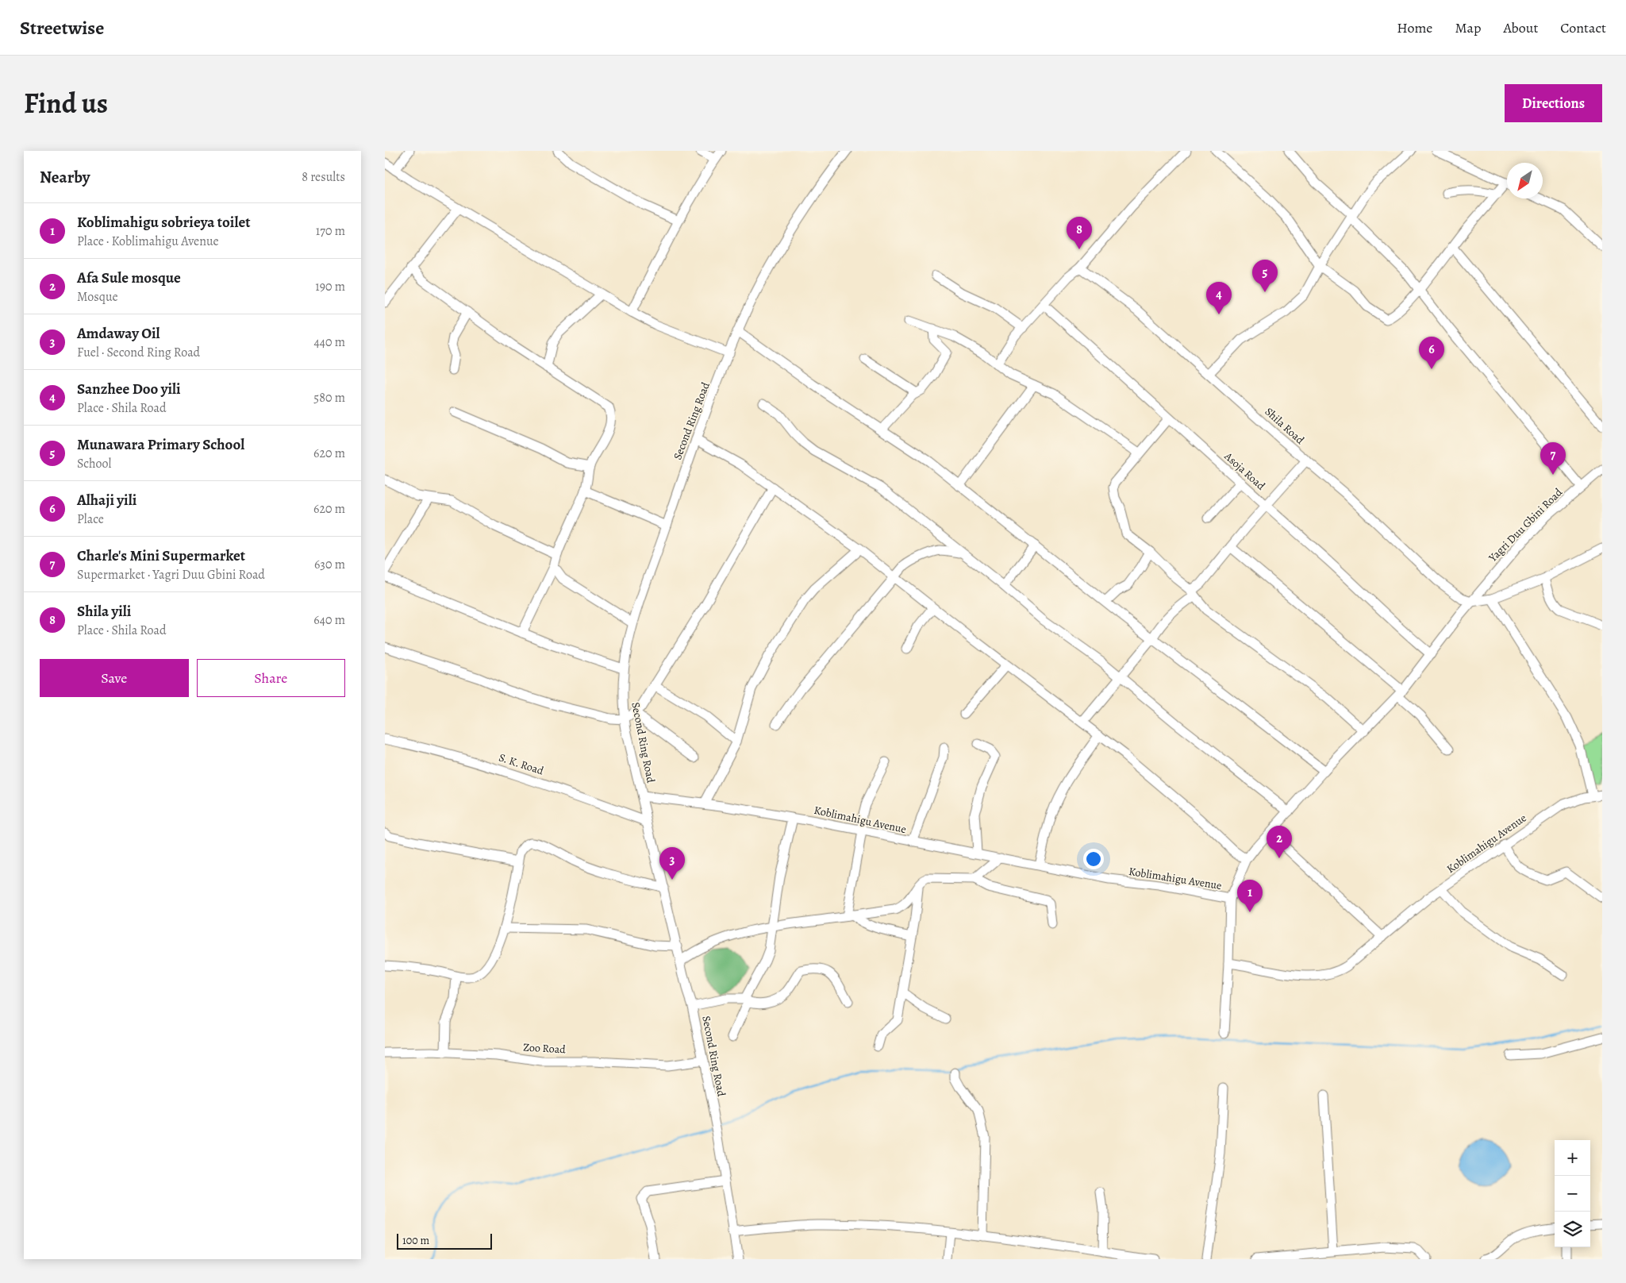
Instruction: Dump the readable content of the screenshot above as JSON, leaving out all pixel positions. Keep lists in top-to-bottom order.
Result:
{
  "streets": {
    "street": [
      "Second Ring Road",
      "Shila Road",
      "Asoja Road",
      "Yagri Duu Gbini Road",
      "S. K. Road",
      "Koblimahigu Avenue",
      "Zoo Road"
    ]
  },
  "crossings": [
    ["Second Ring Road", "S. K. Road"],
    ["Second Ring Road", "Koblimahigu Avenue"],
    ["Second Ring Road", "Zoo Road"],
    ["Shila Road", "Yagri Duu Gbini Road"],
    ["Asoja Road", "Yagri Duu Gbini Road"],
    ["Yagri Duu Gbini Road", "Koblimahigu Avenue"]
  ],
  "scale_bar": "100 m",
  "north": "bottom left",
  "page": {
    "header": "Streetwise",
    "nav": [
      "Home",
      "Map",
      "About",
      "Contact"
    ],
    "title": "Find us",
    "buttons": [
      "Directions",
      ["Save", "Share"]
    ],
    "heading": ["Nearby", "8 results"],
    "list": [
      {
        "mark": "1",
        "name": "Koblimahigu sobrieya toilet",
        "note": "Place · Koblimahigu Avenue",
        "value": "170 m"
      },
      {
        "mark": "2",
        "name": "Afa Sule mosque",
        "note": "Mosque",
        "value": "190 m"
      },
      {
        "mark": "3",
        "name": "Amdaway Oil",
        "note": "Fuel · Second Ring Road",
        "value": "440 m"
      },
      {
        "mark": "4",
        "name": "Sanzhee Doo yili",
        "note": "Place · Shila Road",
        "value": "580 m"
      },
      {
        "mark": "5",
        "name": "Munawara Primary School",
        "note": "School",
        "value": "620 m"
      },
      {
        "mark": "6",
        "name": "Alhaji yili",
        "note": "Place",
        "value": "620 m"
      },
      {
        "mark": "7",
        "name": "Charle's Mini Supermarket",
        "note": "Supermarket · Yagri Duu Gbini Road",
        "value": "630 m"
      },
      {
        "mark": "8",
        "name": "Shila yili",
        "note": "Place · Shila Road",
        "value": "640 m"
      }
    ],
    "pins": [
      "8",
      "5",
      "4",
      "6",
      "7",
      "2",
      "3",
      "1"
    ],
    "map_buttons": ["+", "−"],
    "scale": "100 m"
  }
}
